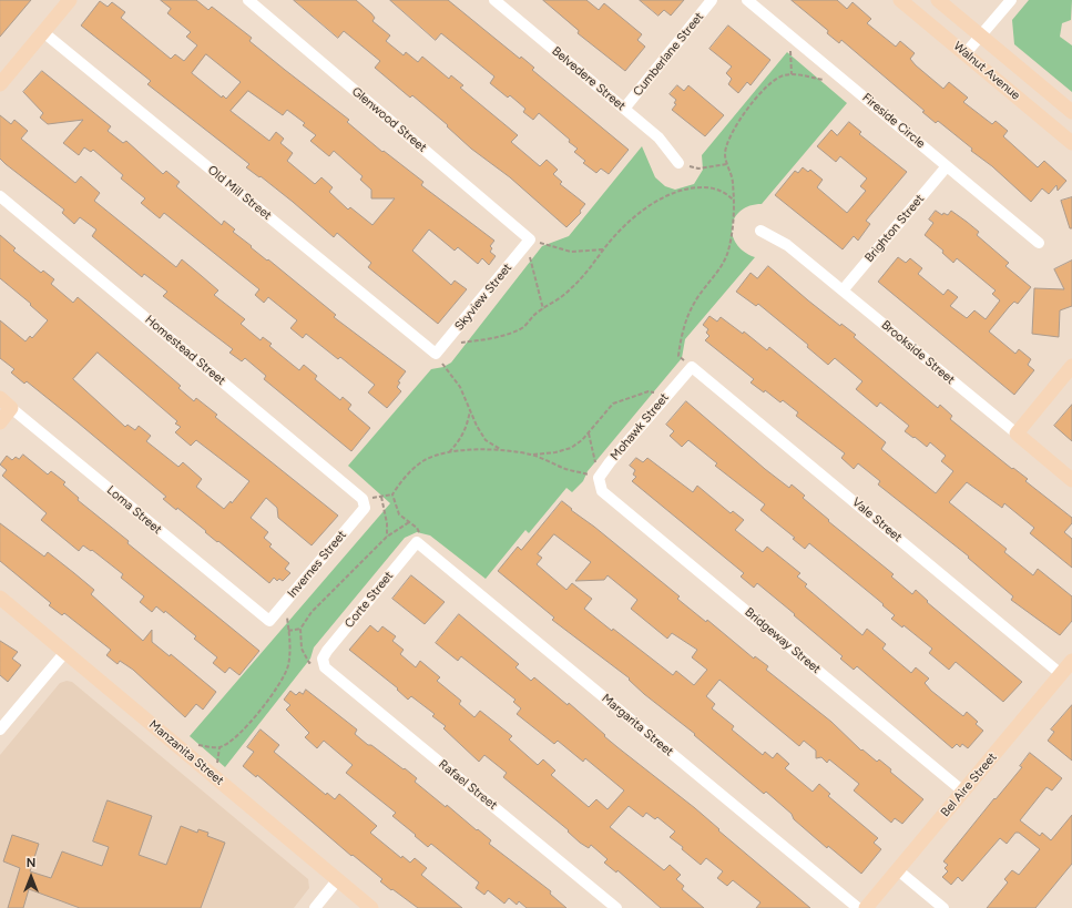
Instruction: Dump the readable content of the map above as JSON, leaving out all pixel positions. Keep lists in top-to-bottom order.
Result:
{
  "streets": {
    "street": [
      "Cumberlane Street",
      "Walnut Avenue",
      "Belvedere Street",
      "Glenwood Street",
      "Fireside Circle",
      "Old Mill Street",
      "Brighton Street",
      "Skyview Street",
      "Homestead Street",
      "Brookside Street",
      "Mohawk Street",
      "Loma Street",
      "Vale Street",
      "Invernes Street",
      "Corte Street",
      "Bridgeway Street",
      "Margarita Street",
      "Manzanita Street",
      "Rafael Street",
      "Bel Aire Street"
    ]
  },
  "crossings": [
    ["Cumberlane Street", "Belvedere Street"],
    ["Glenwood Street", "Skyview Street"],
    ["Fireside Circle", "Brighton Street"],
    ["Old Mill Street", "Skyview Street"],
    ["Brighton Street", "Brookside Street"],
    ["Homestead Street", "Invernes Street"],
    ["Mohawk Street", "Vale Street"],
    ["Mohawk Street", "Bridgeway Street"],
    ["Loma Street", "Invernes Street"],
    ["Vale Street", "Bel Aire Street"],
    ["Corte Street", "Margarita Street"],
    ["Corte Street", "Rafael Street"],
    ["Bridgeway Street", "Bel Aire Street"]
  ],
  "north": "top"
}
